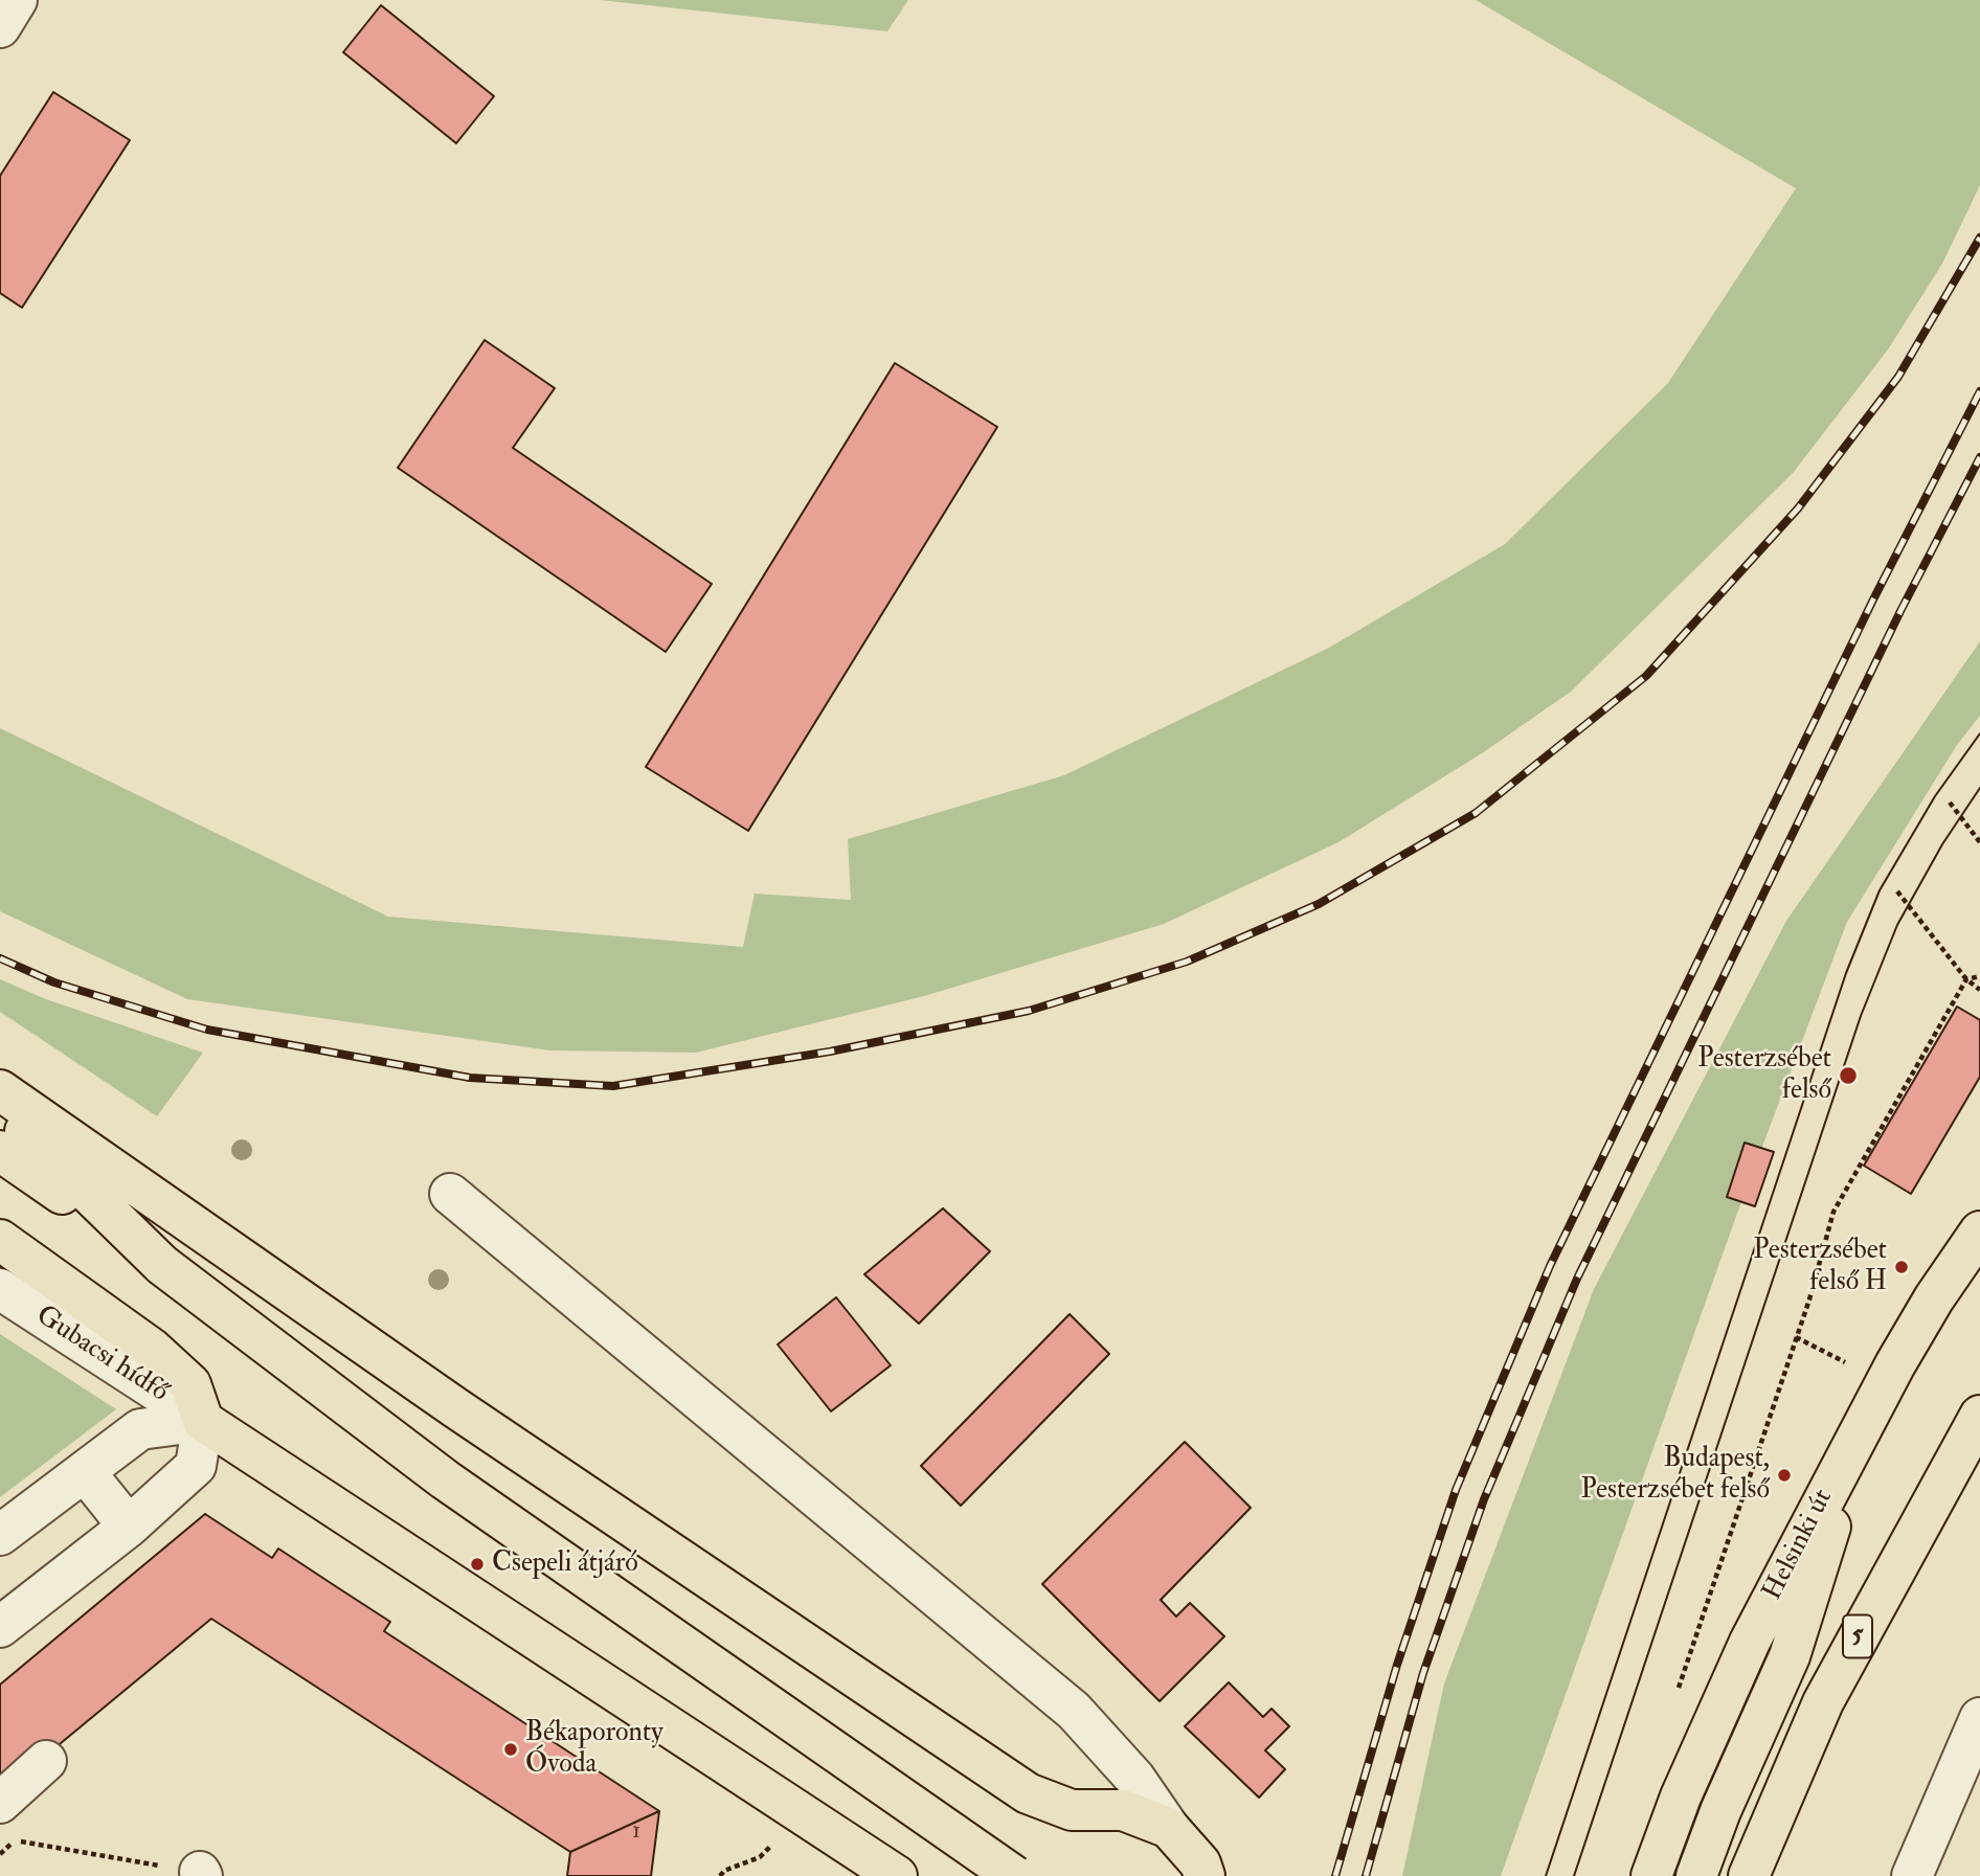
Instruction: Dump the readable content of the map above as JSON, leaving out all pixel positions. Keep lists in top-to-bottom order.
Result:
{
  "streets": {
    "main road": ["Helsinki út", "5"],
    "street": ["Gubacsi hídfő"]
  },
  "places": [
    "Pesterzsébet felső",
    "Pesterzsébet felső H",
    "Budapest, Pesterzsébet felső",
    "Csepeli átjáró",
    "Békaporonty Óvoda"
  ],
  "house_numbers": ["1"]
}
